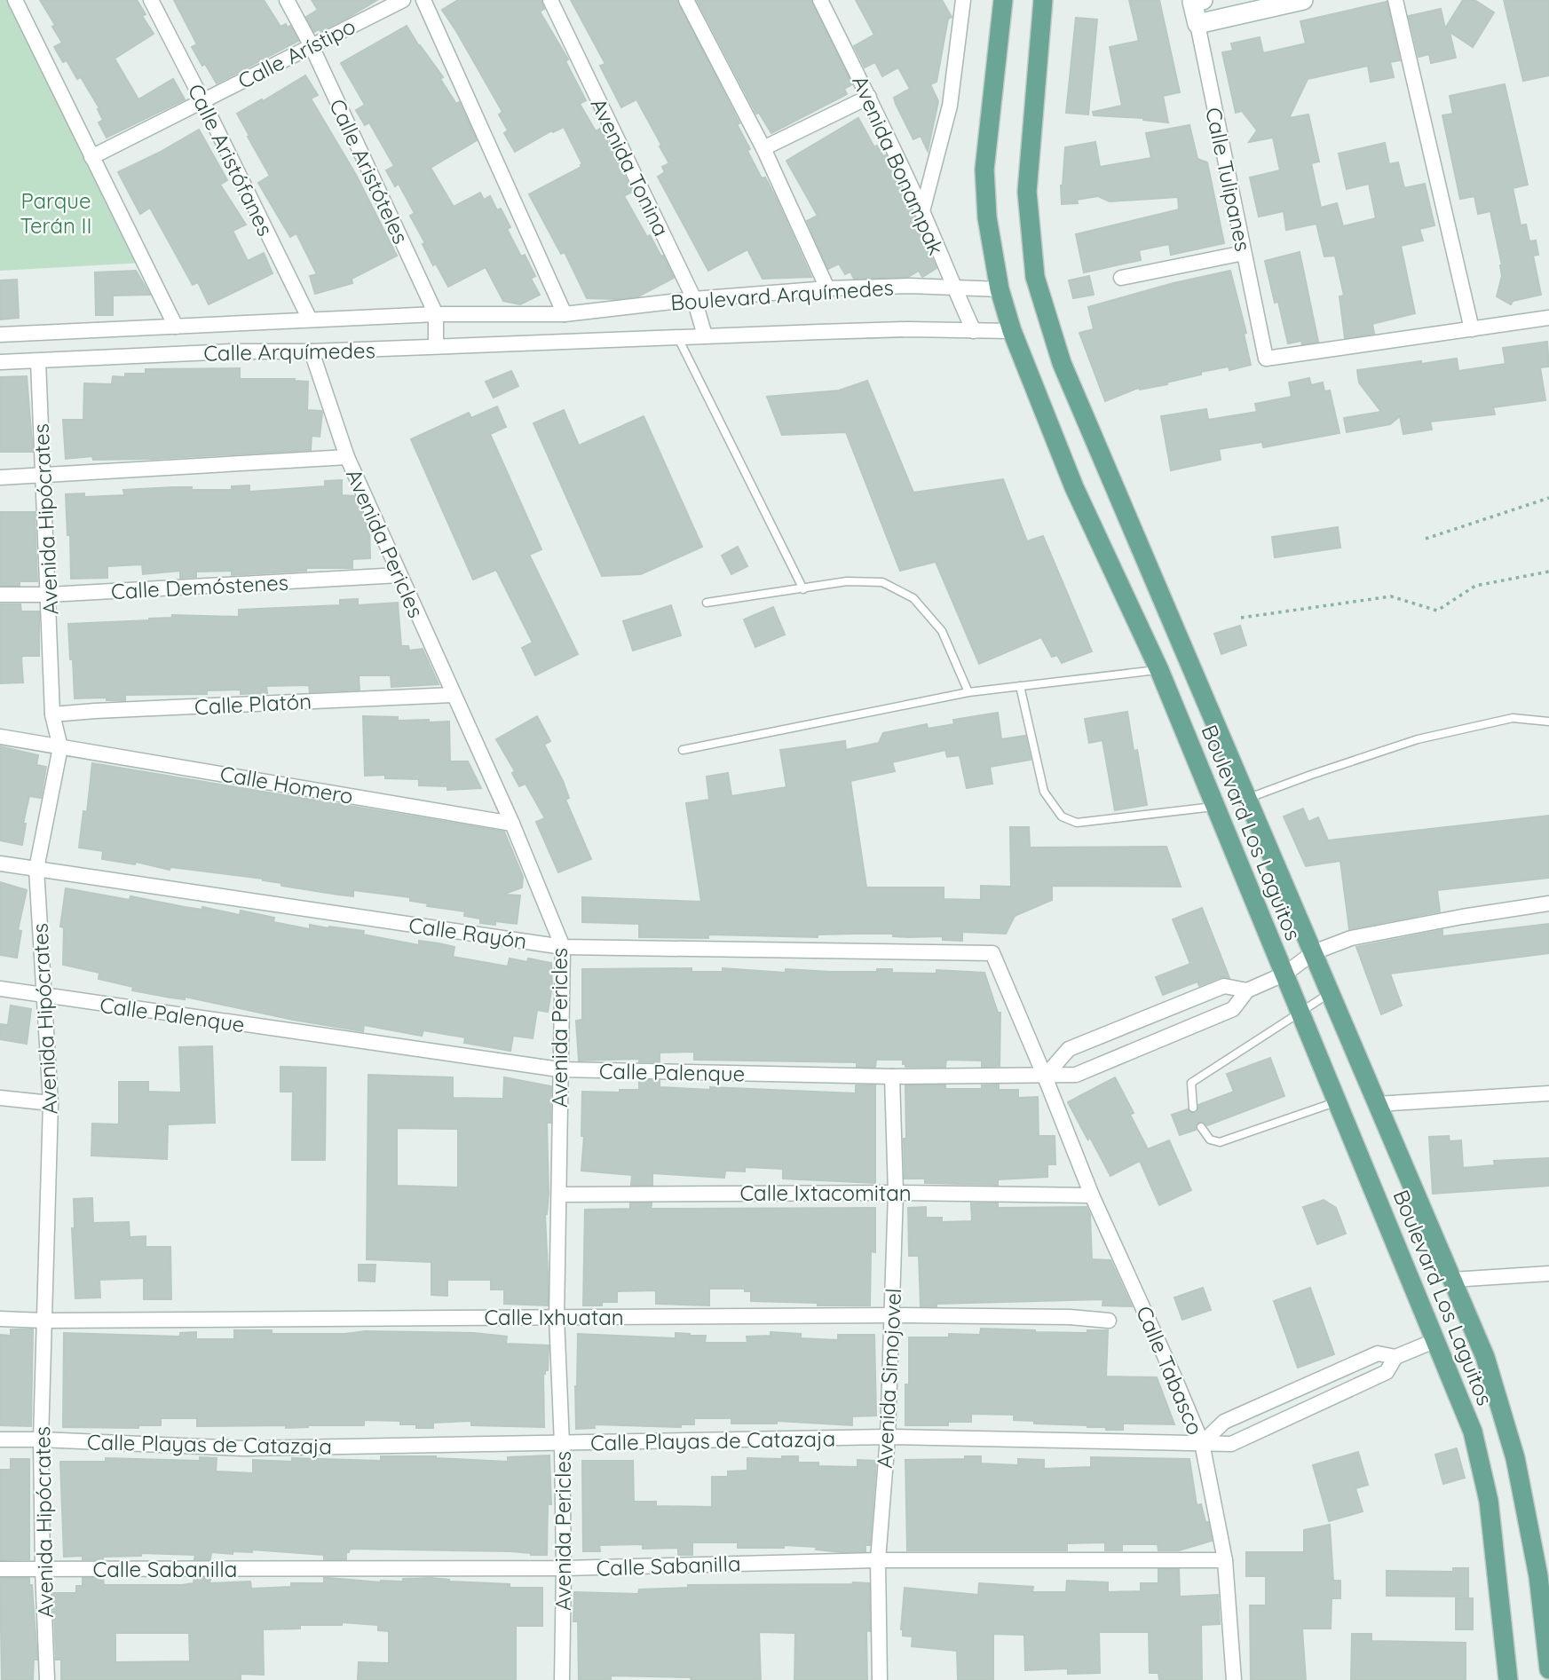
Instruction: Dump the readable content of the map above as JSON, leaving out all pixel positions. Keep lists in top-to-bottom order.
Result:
{
  "streets": {
    "main road": ["Boulevard Los Laguitos"],
    "street": [
      "Calle Arístipo",
      "Calle Aristófanes",
      "Avenida Bonampak",
      "Avenida Tonina",
      "Calle Aristóteles",
      "Calle Tulipanes",
      "Boulevard Arquímedes",
      "Calle Arquímedes",
      "Avenida Hipócrates",
      "Avenida Pericles",
      "Calle Demóstenes",
      "Calle Platón",
      "Calle Homero",
      "Calle Rayón",
      "Calle Palenque",
      "Calle Ixtacomitan",
      "Calle Ixhuatan",
      "Calle Tabasco",
      "Avenida Simojovel",
      "Calle Playas de Catazaja",
      "Calle Sabanilla"
    ]
  },
  "crossings": [
    ["Calle Arístipo", "Calle Aristófanes"],
    ["Calle Arístipo", "Calle Aristóteles"],
    ["Calle Aristófanes", "Calle Arquímedes"],
    ["Avenida Bonampak", "Boulevard Arquímedes"],
    ["Avenida Tonina", "Boulevard Arquímedes"],
    ["Calle Aristóteles", "Calle Arquímedes"],
    ["Boulevard Arquímedes", "Calle Arquímedes"],
    ["Boulevard Arquímedes", "Boulevard Los Laguitos"],
    ["Calle Arquímedes", "Avenida Hipócrates"],
    ["Calle Arquímedes", "Avenida Pericles"],
    ["Avenida Hipócrates", "Calle Demóstenes"],
    ["Avenida Hipócrates", "Calle Platón"],
    ["Avenida Hipócrates", "Calle Homero"],
    ["Avenida Hipócrates", "Calle Rayón"],
    ["Avenida Hipócrates", "Calle Palenque"],
    ["Avenida Hipócrates", "Calle Ixhuatan"],
    ["Avenida Hipócrates", "Calle Playas de Catazaja"],
    ["Avenida Hipócrates", "Calle Sabanilla"],
    ["Avenida Pericles", "Calle Demóstenes"],
    ["Avenida Pericles", "Calle Platón"],
    ["Avenida Pericles", "Calle Homero"],
    ["Avenida Pericles", "Calle Rayón"],
    ["Avenida Pericles", "Calle Palenque"],
    ["Avenida Pericles", "Calle Ixtacomitan"],
    ["Avenida Pericles", "Calle Ixhuatan"],
    ["Avenida Pericles", "Calle Playas de Catazaja"],
    ["Avenida Pericles", "Calle Sabanilla"],
    ["Boulevard Los Laguitos", "Calle Playas de Catazaja"],
    ["Calle Rayón", "Calle Palenque"],
    ["Calle Rayón", "Calle Tabasco"],
    ["Calle Palenque", "Calle Tabasco"],
    ["Calle Palenque", "Avenida Simojovel"],
    ["Calle Ixtacomitan", "Calle Tabasco"],
    ["Calle Ixtacomitan", "Avenida Simojovel"],
    ["Calle Ixhuatan", "Avenida Simojovel"],
    ["Calle Tabasco", "Calle Playas de Catazaja"],
    ["Calle Tabasco", "Calle Sabanilla"],
    ["Avenida Simojovel", "Calle Playas de Catazaja"],
    ["Avenida Simojovel", "Calle Sabanilla"]
  ],
  "parks": ["Parque Terán II"]
}
